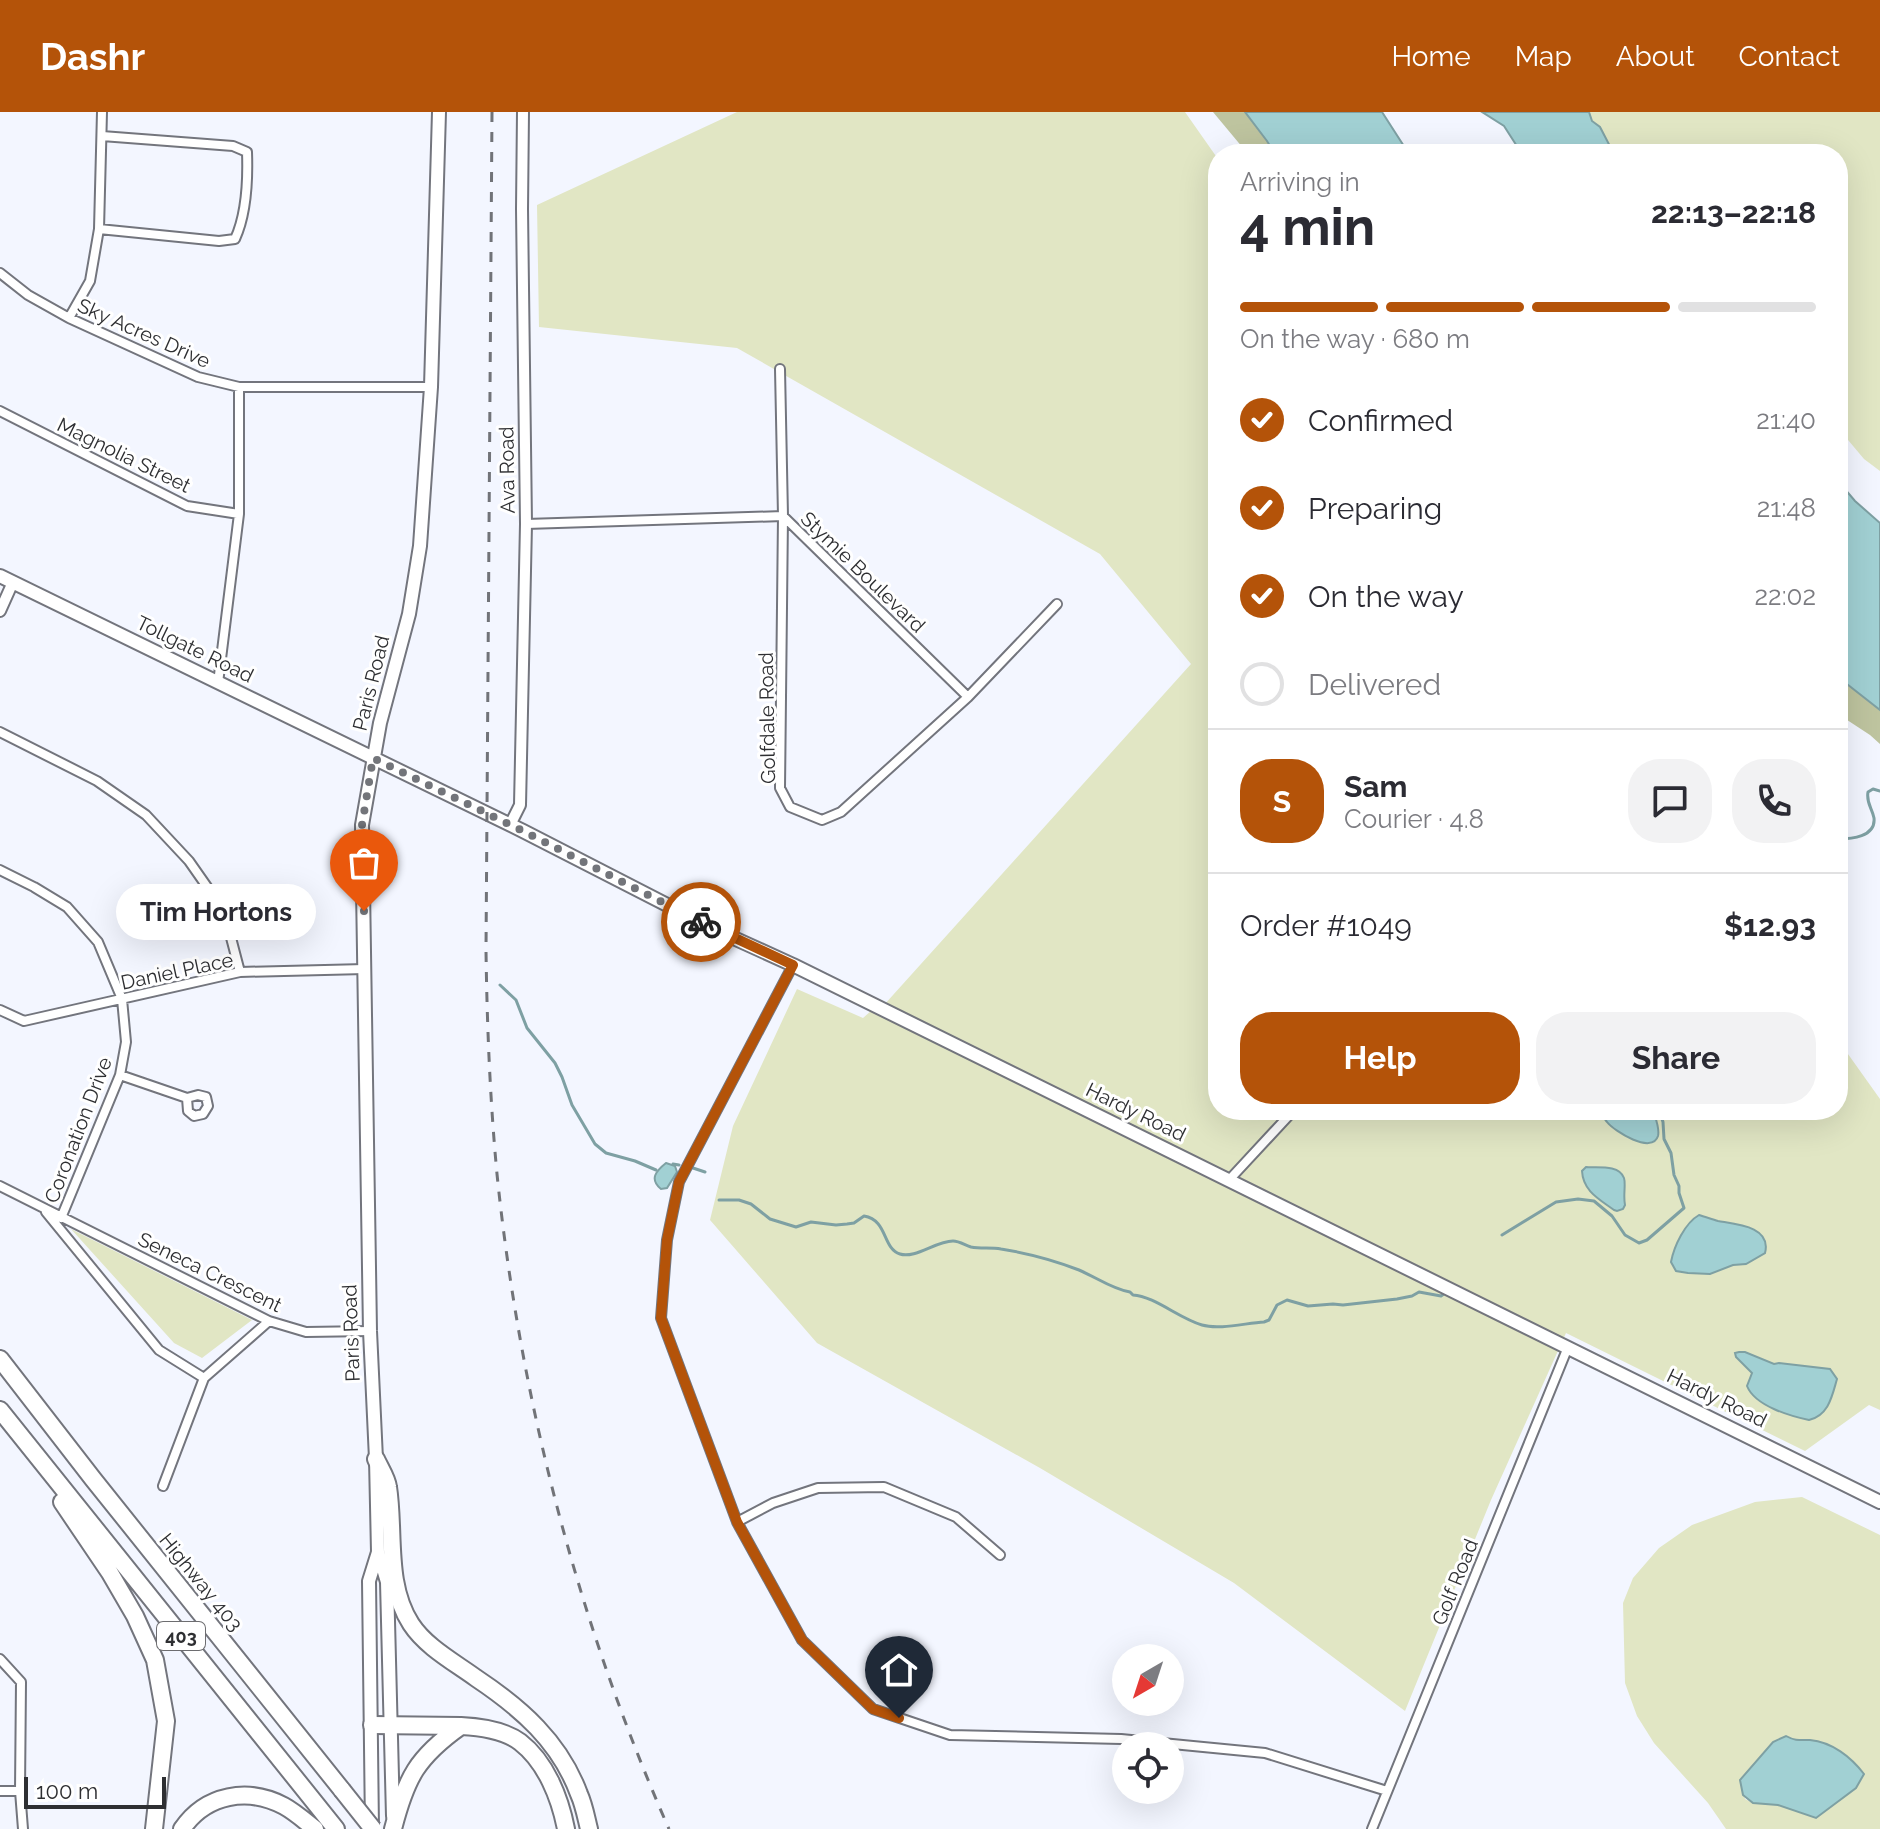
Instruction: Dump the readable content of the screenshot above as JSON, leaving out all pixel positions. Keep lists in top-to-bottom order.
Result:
{
  "streets": {
    "highway": ["Highway 403", "403"],
    "main road": ["Tollgate Road", "Paris Road", "Hardy Road"],
    "street": [
      "Sky Acres Drive",
      "Magnolia Street",
      "Ava Road",
      "Stymie Boulevard",
      "Golfdale Road",
      "Daniel Place",
      "Coronation Drive",
      "Seneca Crescent",
      "Golf Road"
    ]
  },
  "crossings": [
    ["Sky Acres Drive", "Paris Road"],
    ["Ava Road", "Stymie Boulevard"],
    ["Ava Road", "Hardy Road"],
    ["Stymie Boulevard", "Golfdale Road"],
    ["Tollgate Road", "Paris Road"],
    ["Tollgate Road", "Hardy Road"],
    ["Paris Road", "Daniel Place"],
    ["Paris Road", "Hardy Road"],
    ["Paris Road", "Seneca Crescent"],
    ["Paris Road", "Highway 403"],
    ["Daniel Place", "Coronation Drive"],
    ["Hardy Road", "Golf Road"],
    ["Coronation Drive", "Seneca Crescent"]
  ],
  "places": ["Tim Hortons"],
  "scale_bar": "100 m",
  "north": "bottom left",
  "page": {
    "header": "Dashr",
    "nav": [
      "Home",
      "Map",
      "About",
      "Contact"
    ],
    "heading": ["4 min", "Arriving in", "22:13–22:18"],
    "panel": [
      "Sam",
      "Courier · 4.8",
      "Order #1049",
      "$12.93"
    ],
    "bar": "On the way · 680 m",
    "list": [
      ["Confirmed", "21:40"],
      ["Preparing", "21:48"],
      ["On the way", "22:02"],
      "Delivered"
    ],
    "round": "S",
    "bubble": "Tim Hortons",
    "buttons": ["Help", "Share"],
    "scale": "100 m"
  }
}
